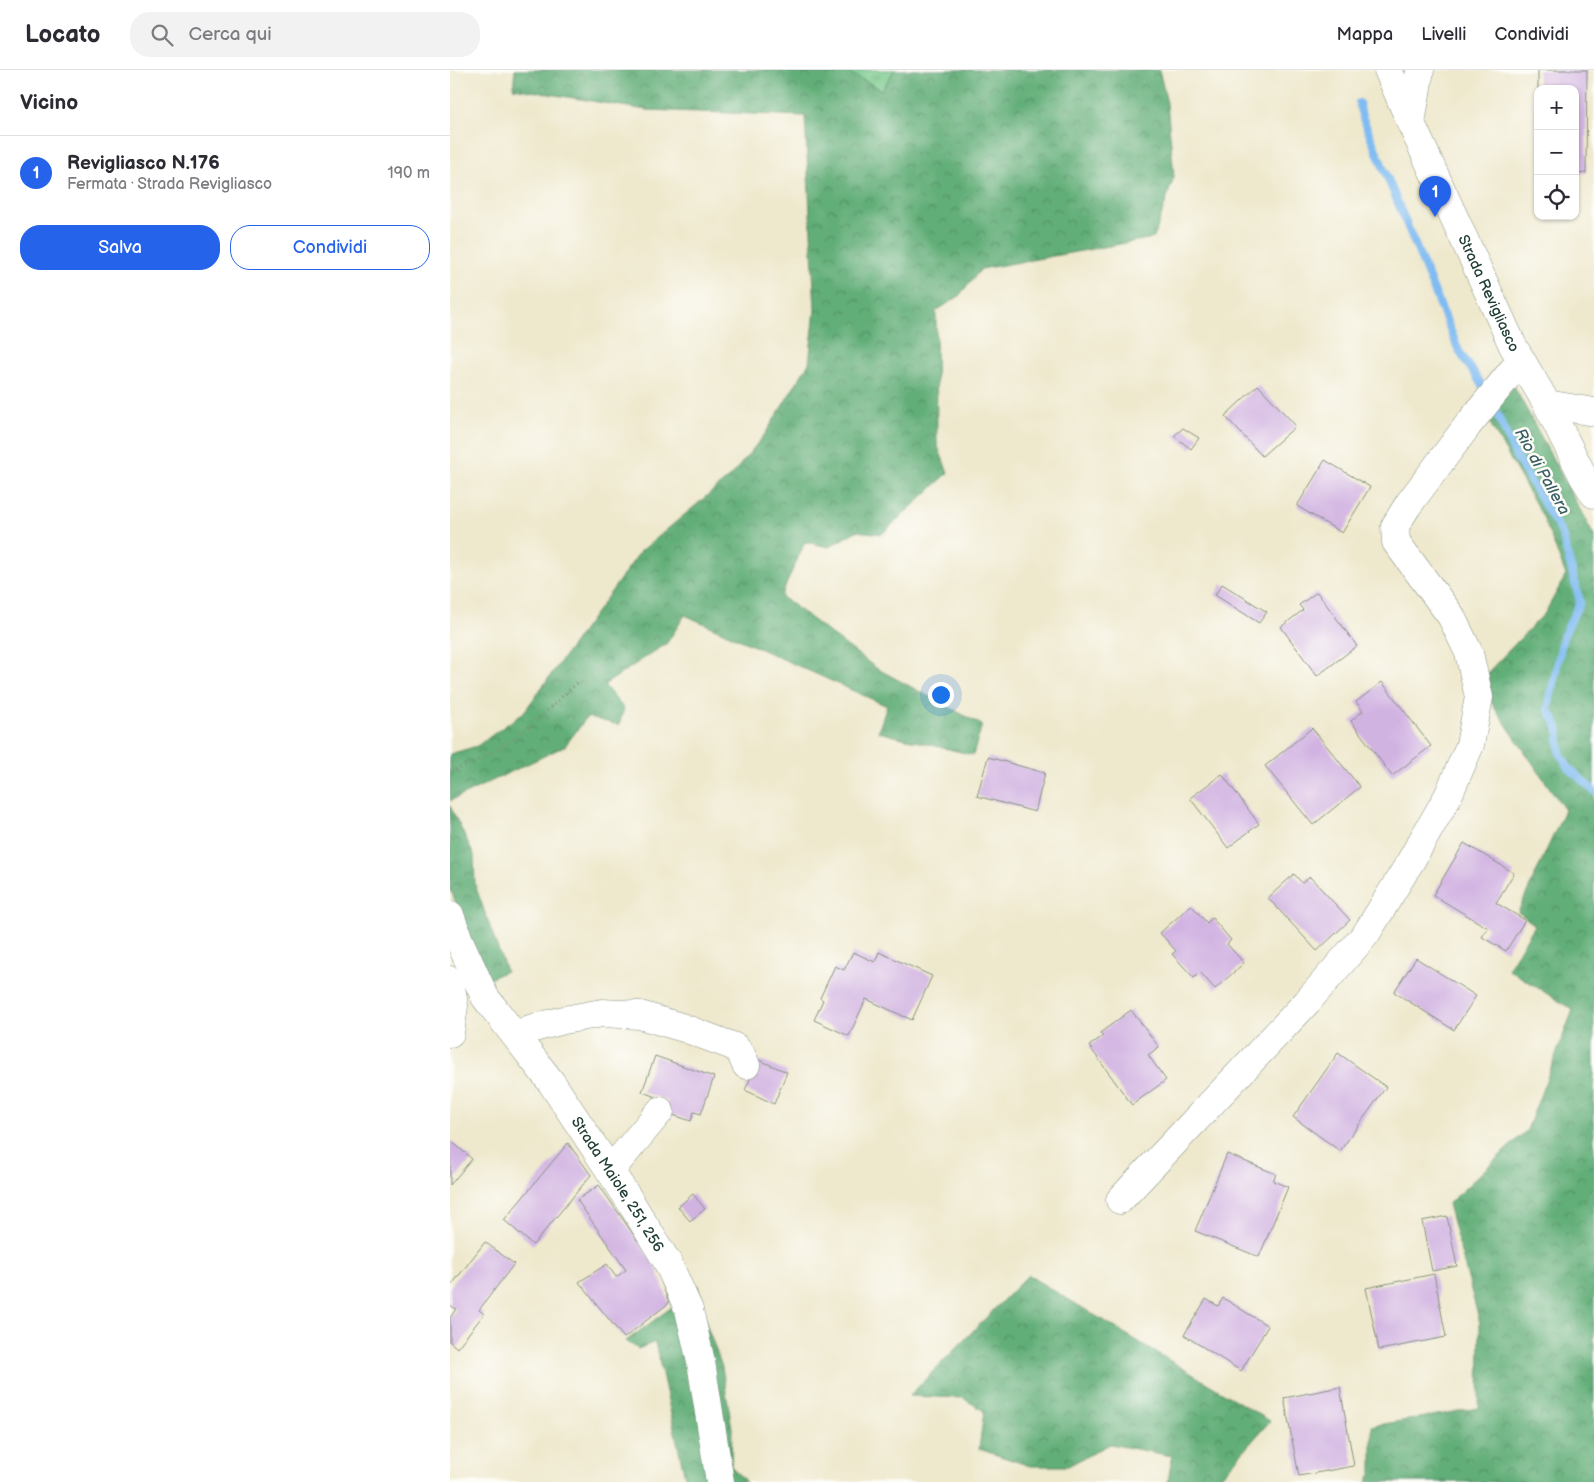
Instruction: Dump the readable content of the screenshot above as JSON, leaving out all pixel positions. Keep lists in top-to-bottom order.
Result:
{
  "streets": {
    "street": ["Strada Revigliasco", "Strada Maiole, 251, 256"]
  },
  "water": ["Rio di Pallera"],
  "page": {
    "header": "Locato",
    "search": "Cerca qui",
    "nav": ["Mappa", "Livelli", "Condividi"],
    "heading": "Vicino",
    "map_buttons": ["+", "−"],
    "list": [
      {
        "mark": "1",
        "name": "Revigliasco N.176",
        "note": "Fermata · Strada Revigliasco",
        "value": "190 m"
      }
    ],
    "pins": "1",
    "buttons": ["Salva", "Condividi"]
  }
}
